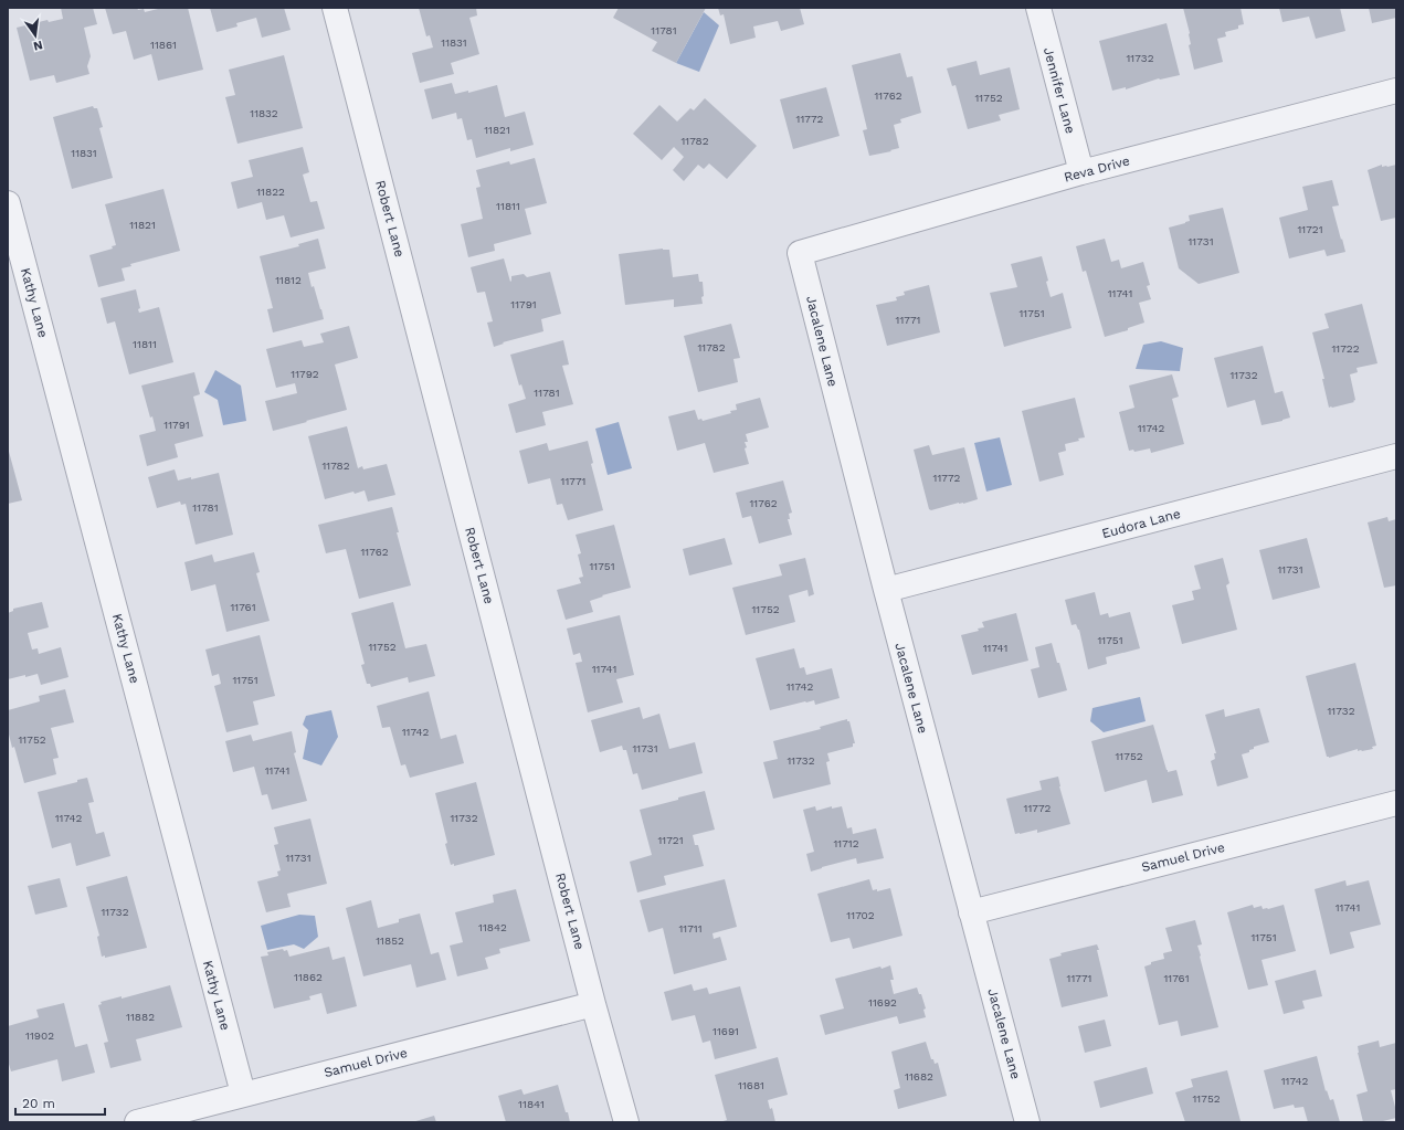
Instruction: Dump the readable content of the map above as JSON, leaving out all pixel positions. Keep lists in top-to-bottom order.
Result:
{
  "streets": {
    "street": [
      "Jennifer Lane",
      "Reva Drive",
      "Robert Lane",
      "Kathy Lane",
      "Jacalene Lane",
      "Eudora Lane",
      "Samuel Drive"
    ]
  },
  "crossings": [
    ["Jennifer Lane", "Reva Drive"],
    ["Reva Drive", "Jacalene Lane"],
    ["Robert Lane", "Samuel Drive"],
    ["Kathy Lane", "Samuel Drive"],
    ["Jacalene Lane", "Eudora Lane"],
    ["Jacalene Lane", "Samuel Drive"]
  ],
  "house_numbers": [
    "11781",
    "11831",
    "11861",
    "11732",
    "11762",
    "11752",
    "11832",
    "11772",
    "11821",
    "11782",
    "11831",
    "11822",
    "11811",
    "11821",
    "11721",
    "11731",
    "11812",
    "11741",
    "11791",
    "11751",
    "11771",
    "11811",
    "11782",
    "11722",
    "11792",
    "11732",
    "11781",
    "11791",
    "11742",
    "11782",
    "11772",
    "11771",
    "11762",
    "11781",
    "11762",
    "11751",
    "11731",
    "11761",
    "11752",
    "11751",
    "11752",
    "11741",
    "11741",
    "11751",
    "11742",
    "11732",
    "11742",
    "11752",
    "11731",
    "11752",
    "11732",
    "11741",
    "11772",
    "11742",
    "11732",
    "11721",
    "11712",
    "11731",
    "11741",
    "11732",
    "11702",
    "11842",
    "11711",
    "11751",
    "11852",
    "11862",
    "11771",
    "11761",
    "11692",
    "11882",
    "11691",
    "11902",
    "11682",
    "11742",
    "11681",
    "11752",
    "11841"
  ],
  "scale_bar": "20 m",
  "north": "bottom"
}
